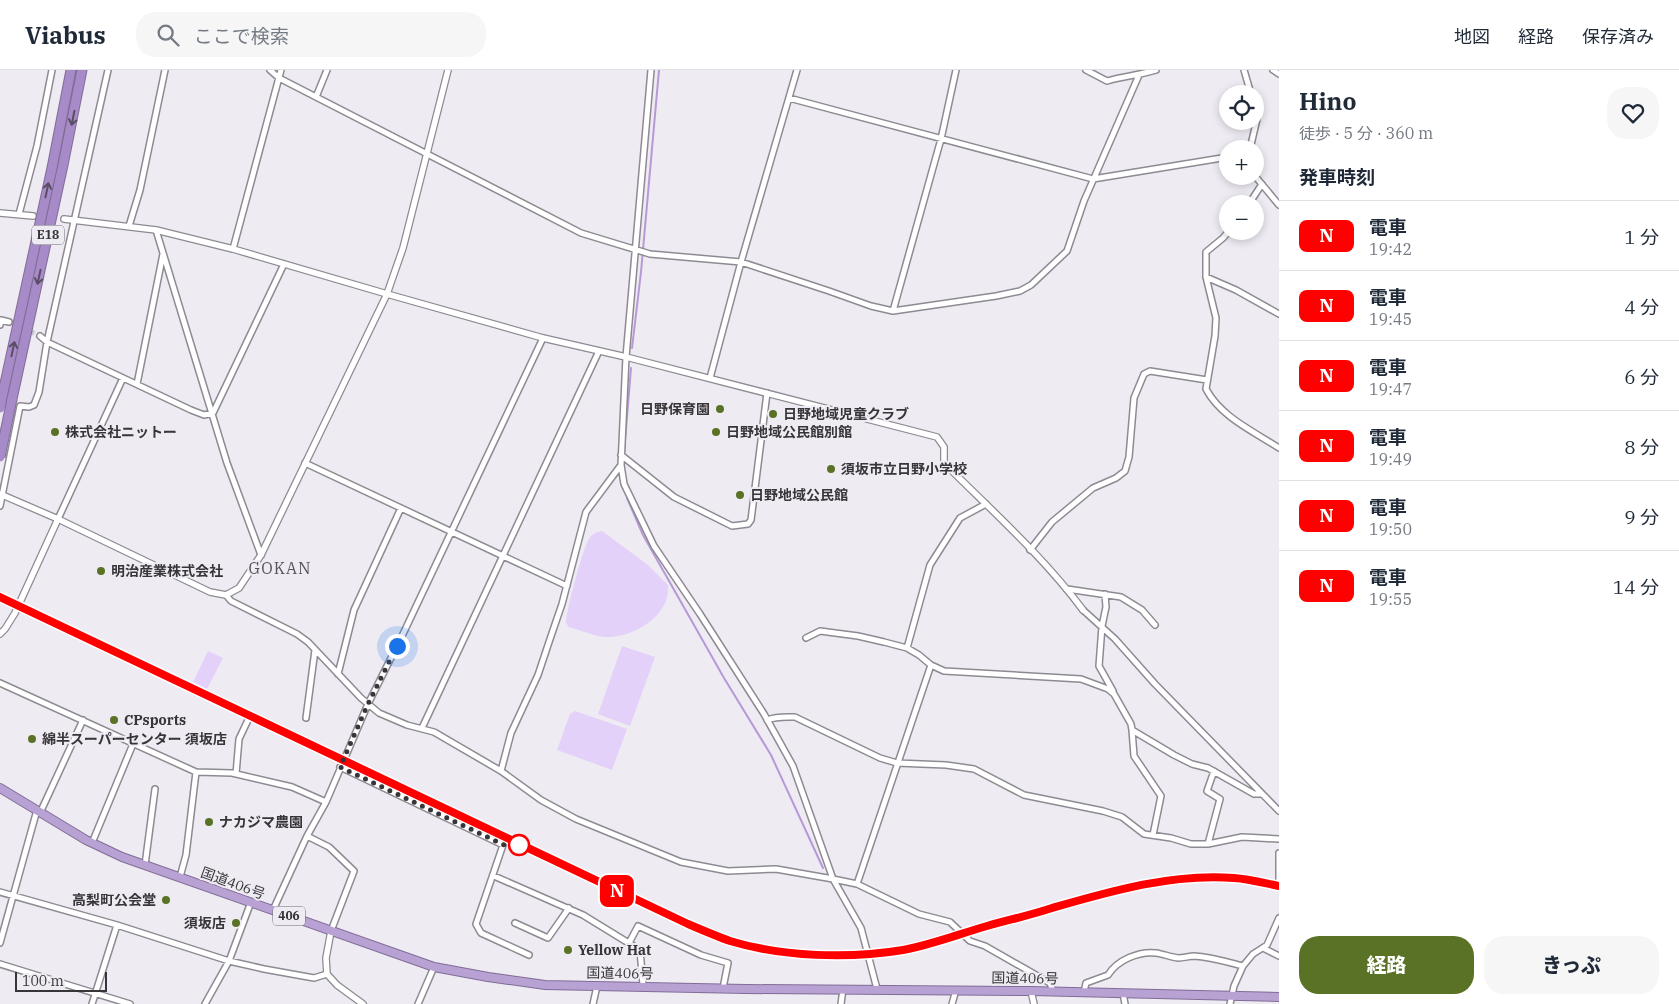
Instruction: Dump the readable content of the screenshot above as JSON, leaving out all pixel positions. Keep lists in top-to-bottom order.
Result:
{
  "streets": {
    "highway": ["E18", "国道406号", "406"]
  },
  "districts": ["GOKAN"],
  "places": [
    "日野保育園",
    "日野地域児童クラブ",
    "株式会社ニットー",
    "日野地域公民館別館",
    "須坂市立日野小学校",
    "日野地域公民館",
    "明治産業株式会社",
    "CPsports",
    "綿半スーパーセンター 須坂店",
    "ナカジマ農園",
    "高梨町公会堂",
    "須坂店",
    "Yellow Hat"
  ],
  "scale_bar": "100 m",
  "page": {
    "header": "Viabus",
    "search": "ここで検索",
    "nav": ["地図", "経路", "保存済み"],
    "on_map": "N",
    "heading": [
      ["Hino", "徒歩 · 5 分 · 360 m"],
      "発車時刻"
    ],
    "map_buttons": ["+", "−"],
    "list": [
      {
        "mark": "N",
        "name": "電車",
        "note": "19:42",
        "value": "1 分"
      },
      {
        "mark": "N",
        "name": "電車",
        "note": "19:45",
        "value": "4 分"
      },
      {
        "mark": "N",
        "name": "電車",
        "note": "19:47",
        "value": "6 分"
      },
      {
        "mark": "N",
        "name": "電車",
        "note": "19:49",
        "value": "8 分"
      },
      {
        "mark": "N",
        "name": "電車",
        "note": "19:50",
        "value": "9 分"
      },
      {
        "mark": "N",
        "name": "電車",
        "note": "19:55",
        "value": "14 分"
      }
    ],
    "buttons": ["経路", "きっぷ"],
    "scale": "100 m"
  }
}
